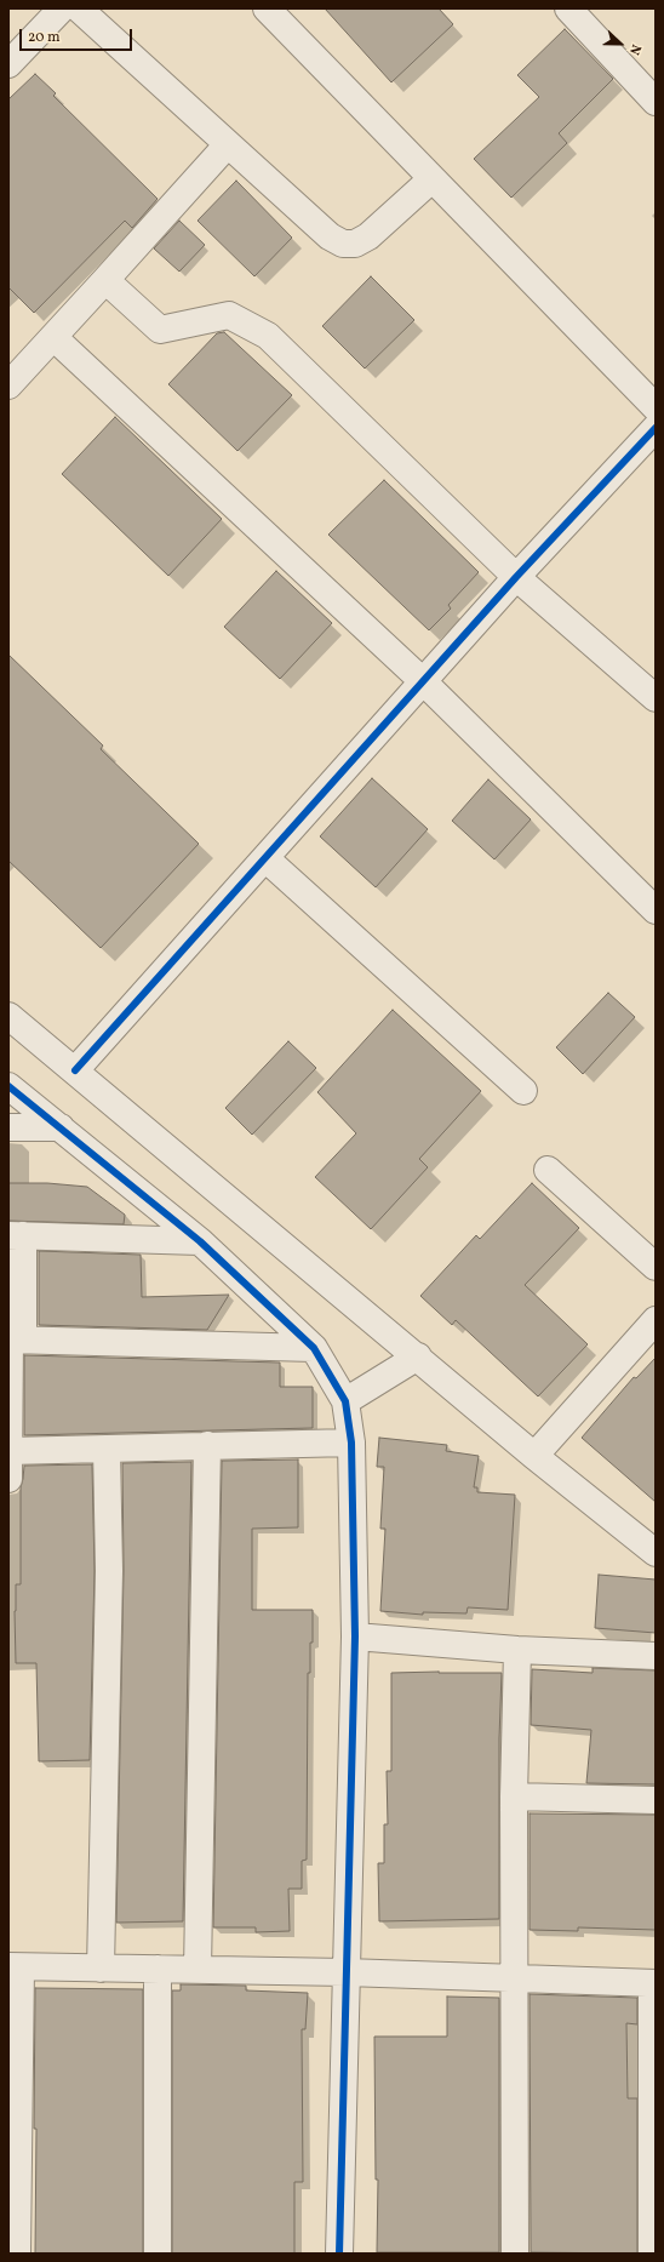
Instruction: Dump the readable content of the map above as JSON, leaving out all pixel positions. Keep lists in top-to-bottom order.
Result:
{
  "scale_bar": "20 m",
  "north": "right"
}
